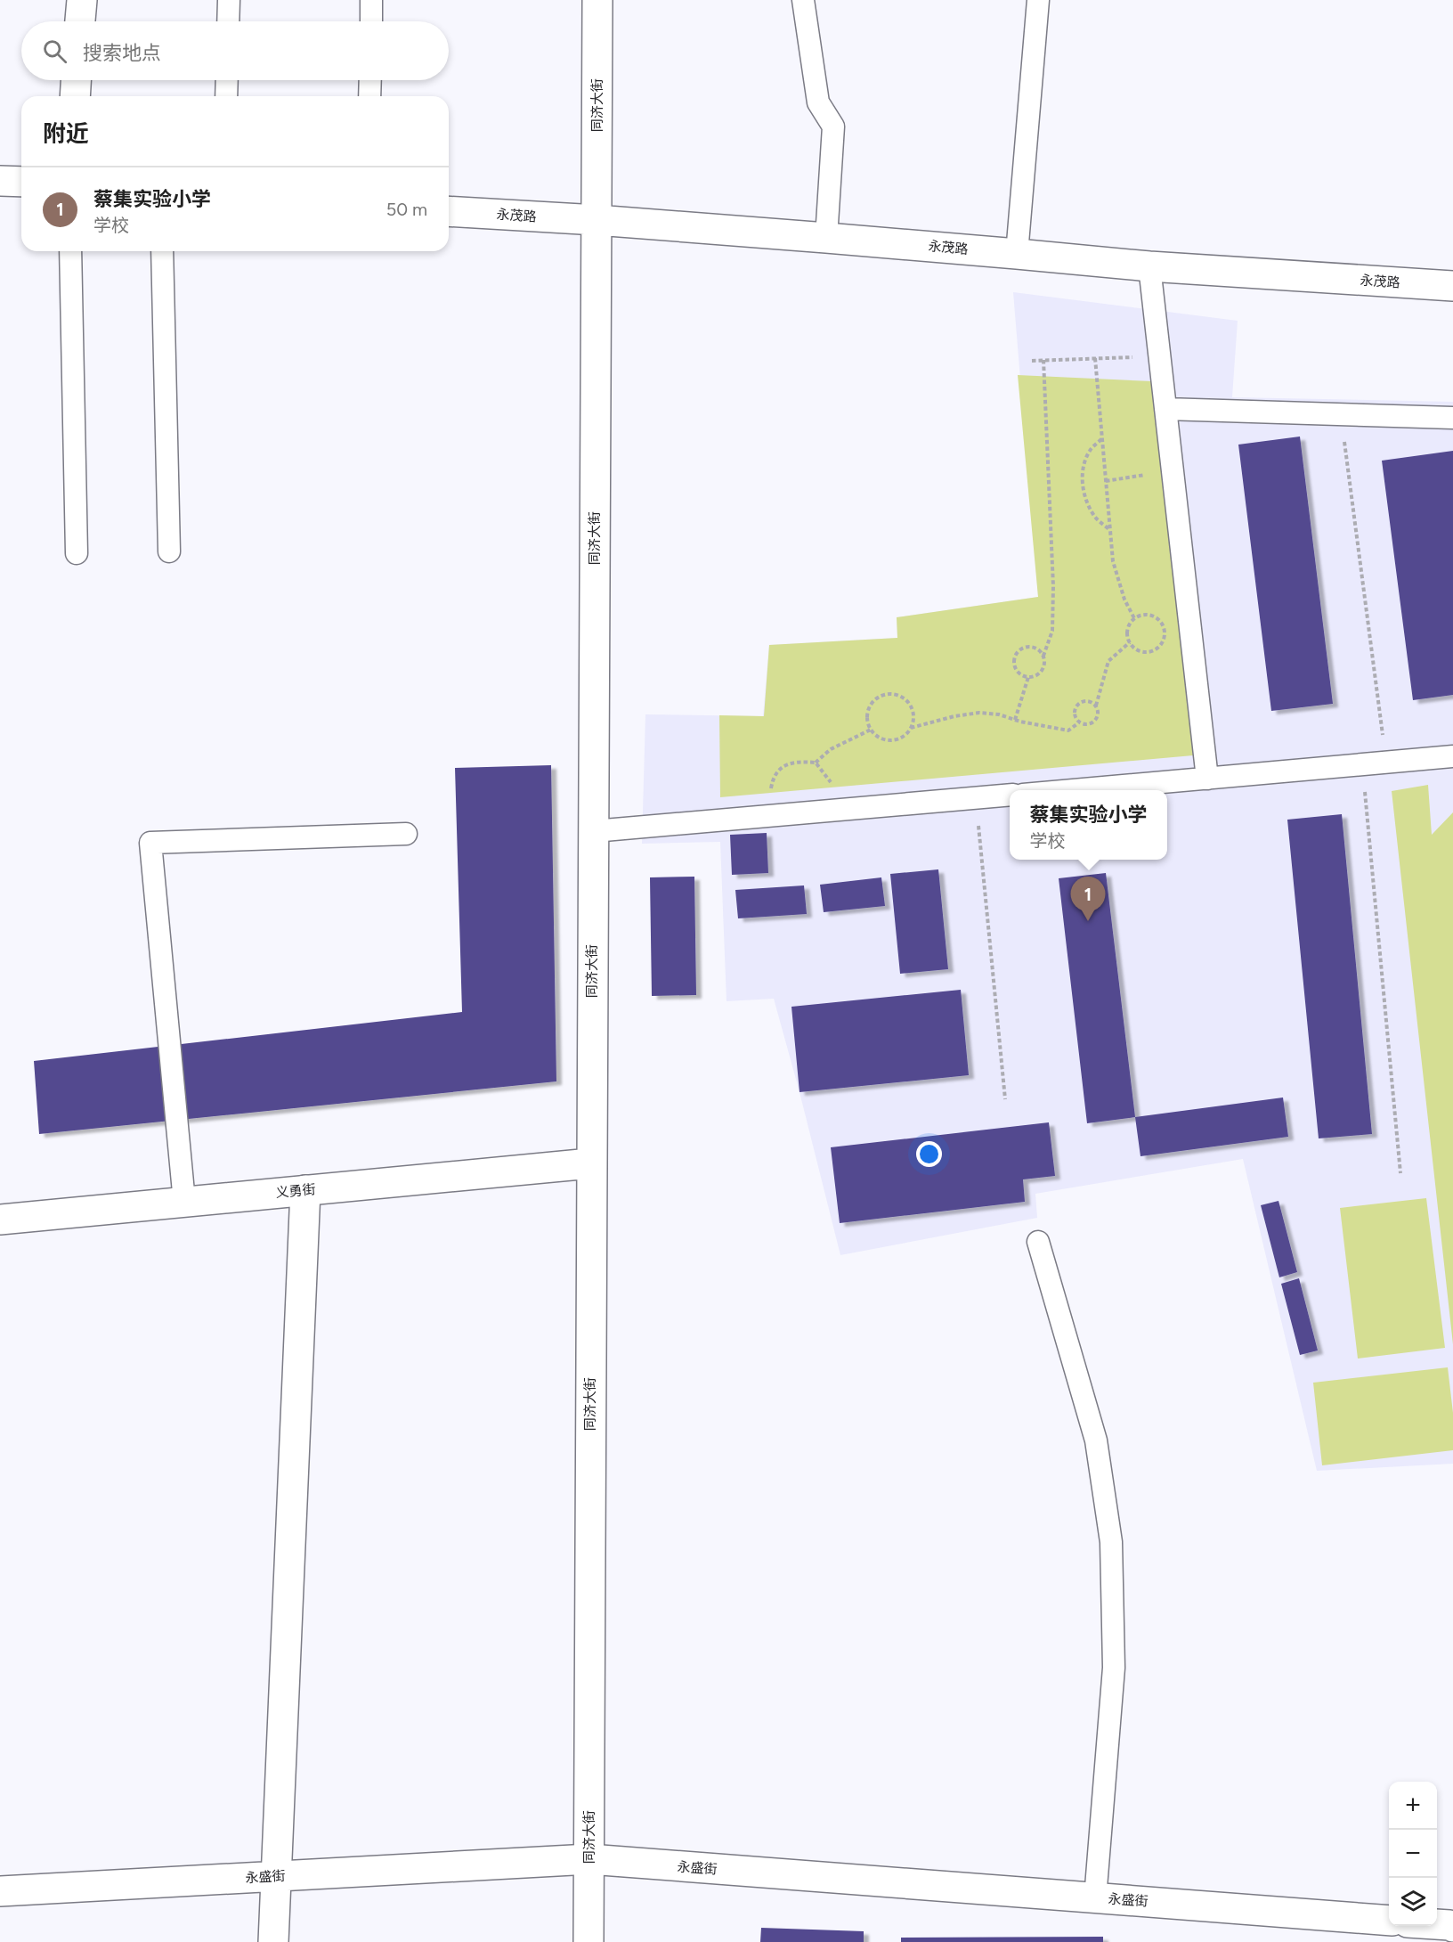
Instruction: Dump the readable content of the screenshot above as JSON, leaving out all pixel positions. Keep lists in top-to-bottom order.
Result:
{
  "streets": {
    "street": [
      "同济大街",
      "永茂路",
      "义勇街",
      "永盛街"
    ]
  },
  "crossings": [
    ["同济大街", "永茂路"],
    ["同济大街", "义勇街"],
    ["同济大街", "永盛街"]
  ],
  "page": {
    "search": "搜索地点",
    "heading": "附近",
    "list": [
      {
        "mark": "1",
        "name": "蔡集实验小学",
        "note": "学校",
        "value": "50 m"
      }
    ],
    "popup": ["蔡集实验小学", "学校"],
    "pins": "1",
    "map_buttons": ["+", "−"]
  }
}
